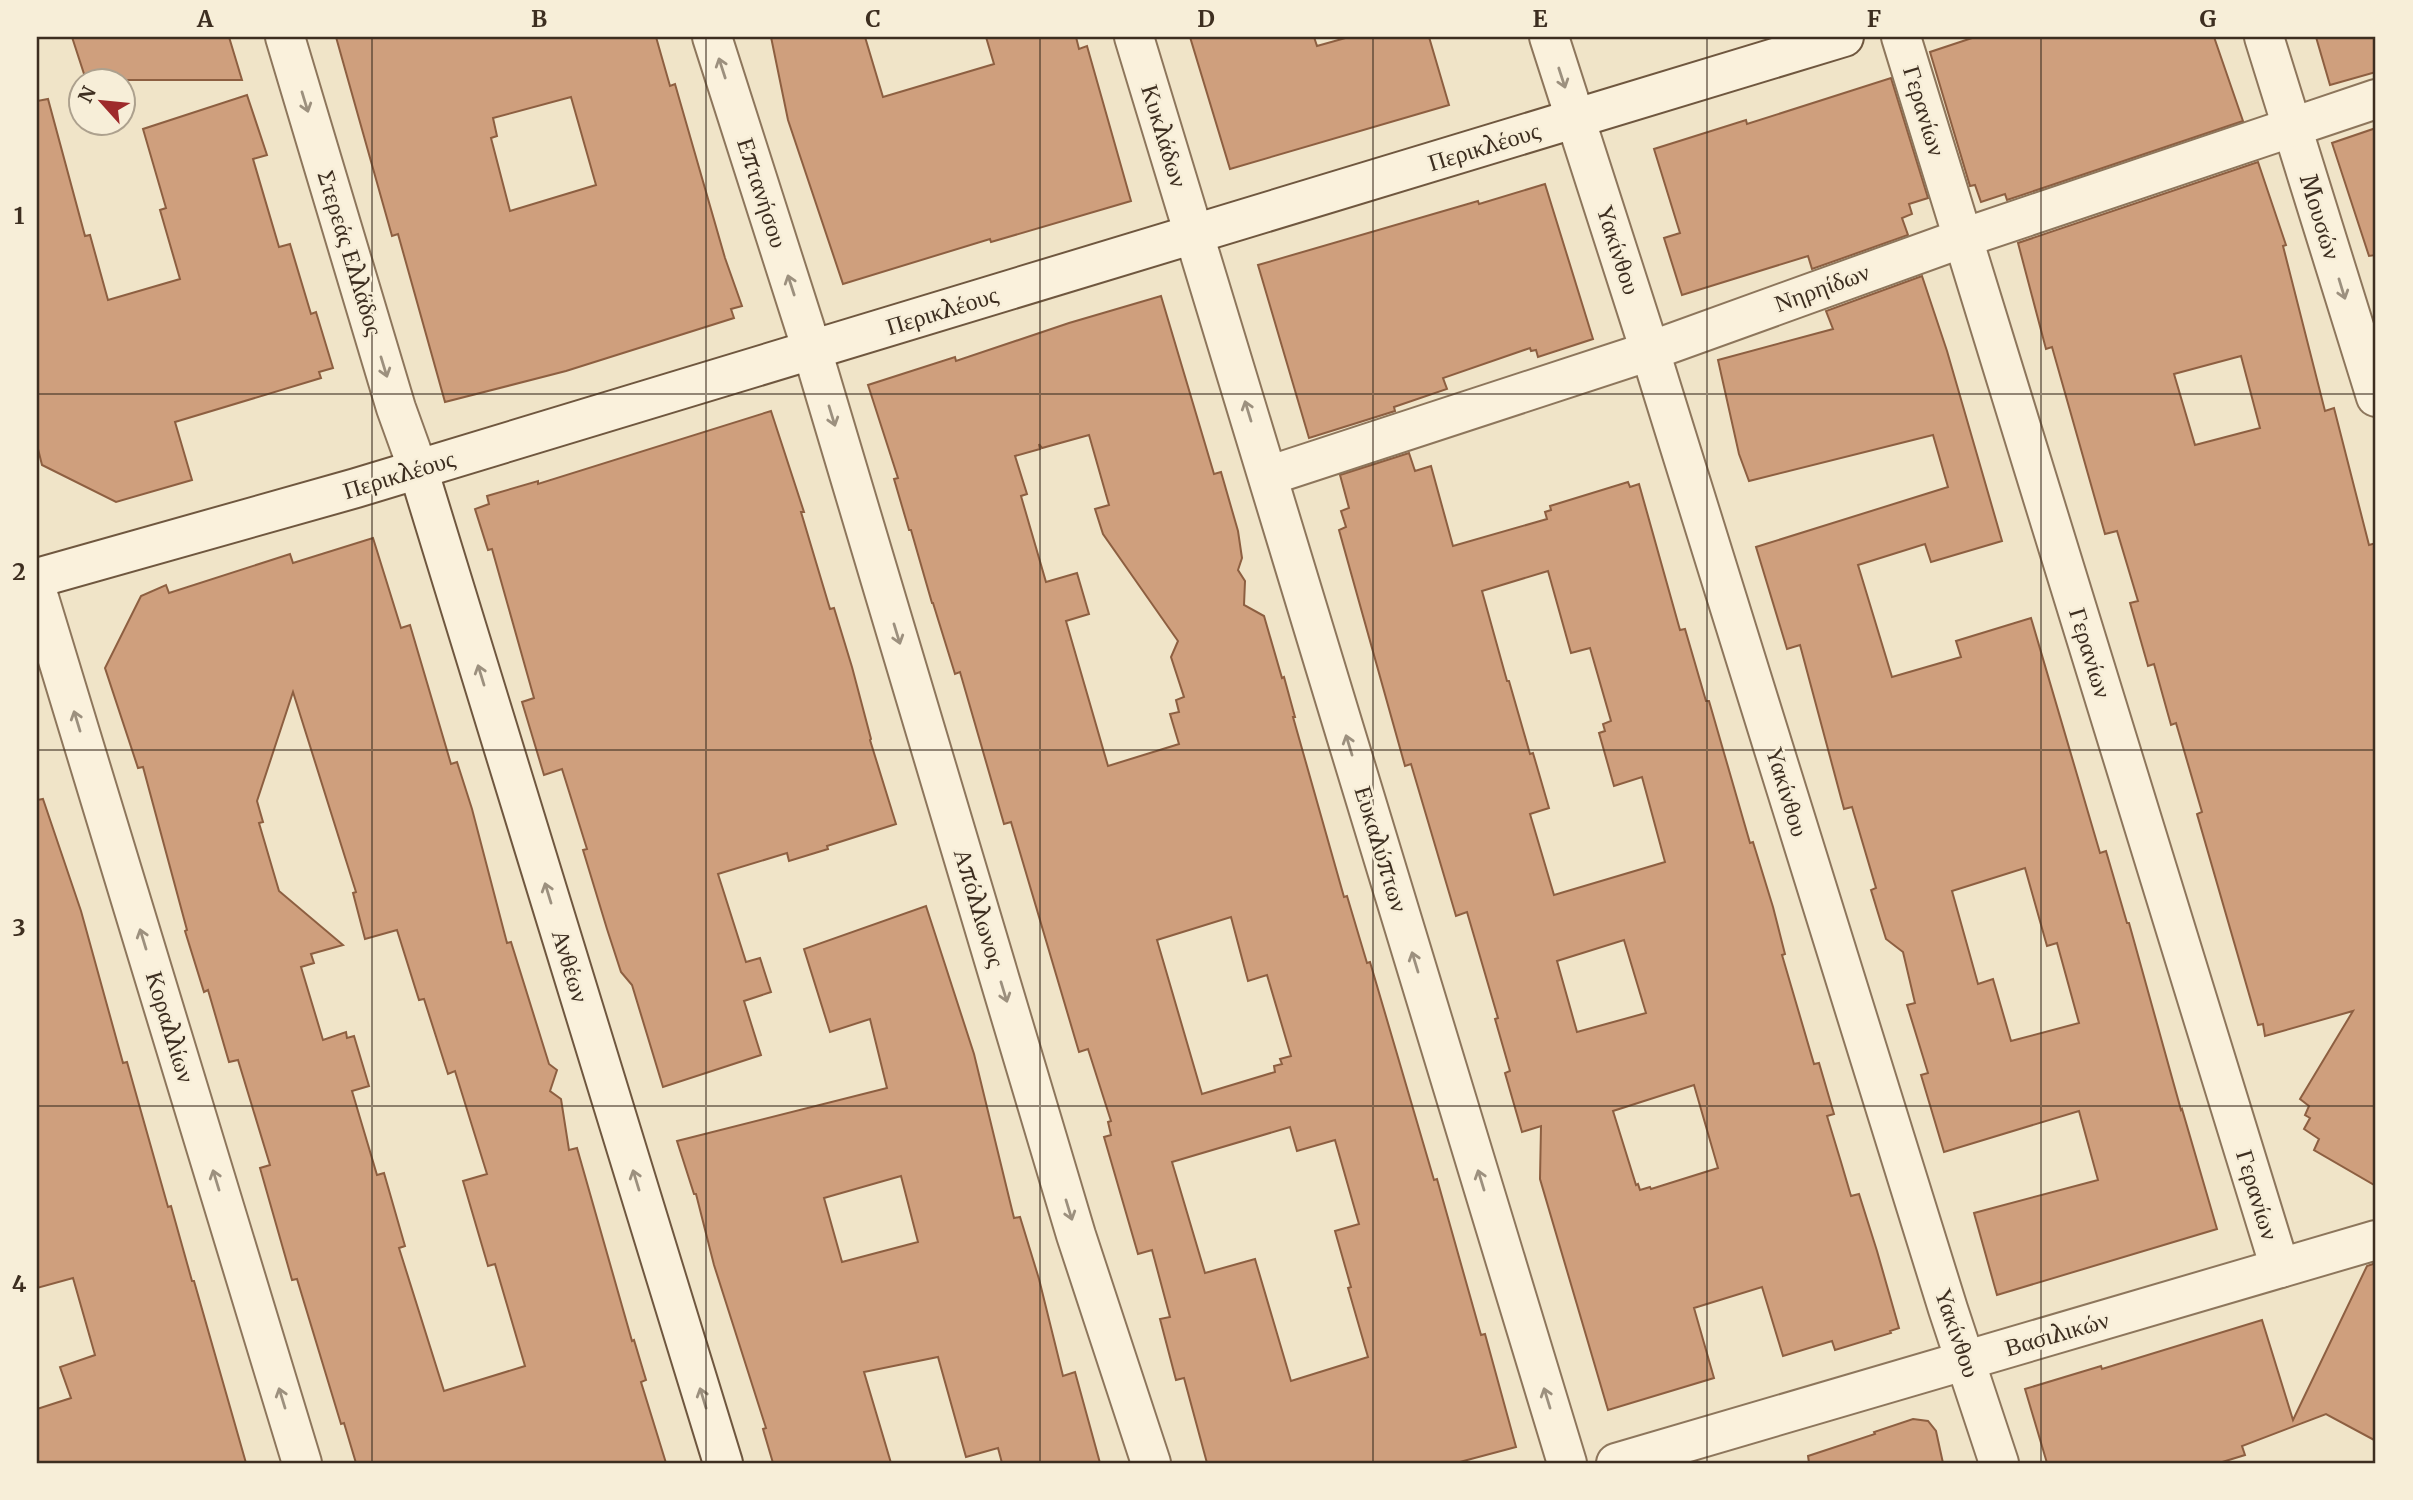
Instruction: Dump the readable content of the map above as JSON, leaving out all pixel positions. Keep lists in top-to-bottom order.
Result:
{
  "streets": {
    "street": [
      "Γερανίων",
      "Κυκλάδων",
      "Περικλέους",
      "Επτανήσου",
      "Μουσών",
      "Υακίνθου",
      "Στερεάς Ελλάδος",
      "Νηρηίδων",
      "Ευκαλύπτων",
      "Απόλλωνος",
      "Ανθέων",
      "Κοραλλίων",
      "Βασιλικών"
    ]
  },
  "crossings": [
    ["Γερανίων", "Νηρηίδων"],
    ["Γερανίων", "Βασιλικών"],
    ["Κυκλάδων", "Περικλέους"],
    ["Κυκλάδων", "Ευκαλύπτων"],
    ["Περικλέους", "Επτανήσου"],
    ["Περικλέους", "Υακίνθου"],
    ["Περικλέους", "Στερεάς Ελλάδος"],
    ["Περικλέους", "Ευκαλύπτων"],
    ["Περικλέους", "Απόλλωνος"],
    ["Περικλέους", "Ανθέων"],
    ["Επτανήσου", "Απόλλωνος"],
    ["Μουσών", "Νηρηίδων"],
    ["Υακίνθου", "Νηρηίδων"],
    ["Υακίνθου", "Βασιλικών"],
    ["Στερεάς Ελλάδος", "Ανθέων"],
    ["Νηρηίδων", "Ευκαλύπτων"]
  ],
  "one_way": [
    "Επτανήσου",
    "Μουσών",
    "Στερεάς Ελλάδος",
    "Ευκαλύπτων",
    "Απόλλωνος",
    "Ανθέων",
    "Κοραλλίων"
  ],
  "north": "top left",
  "grid": {
    "columns": [
      "A",
      "B",
      "C",
      "D",
      "E",
      "F",
      "G"
    ],
    "rows": [
      "1",
      "2",
      "3",
      "4"
    ]
  }
}
